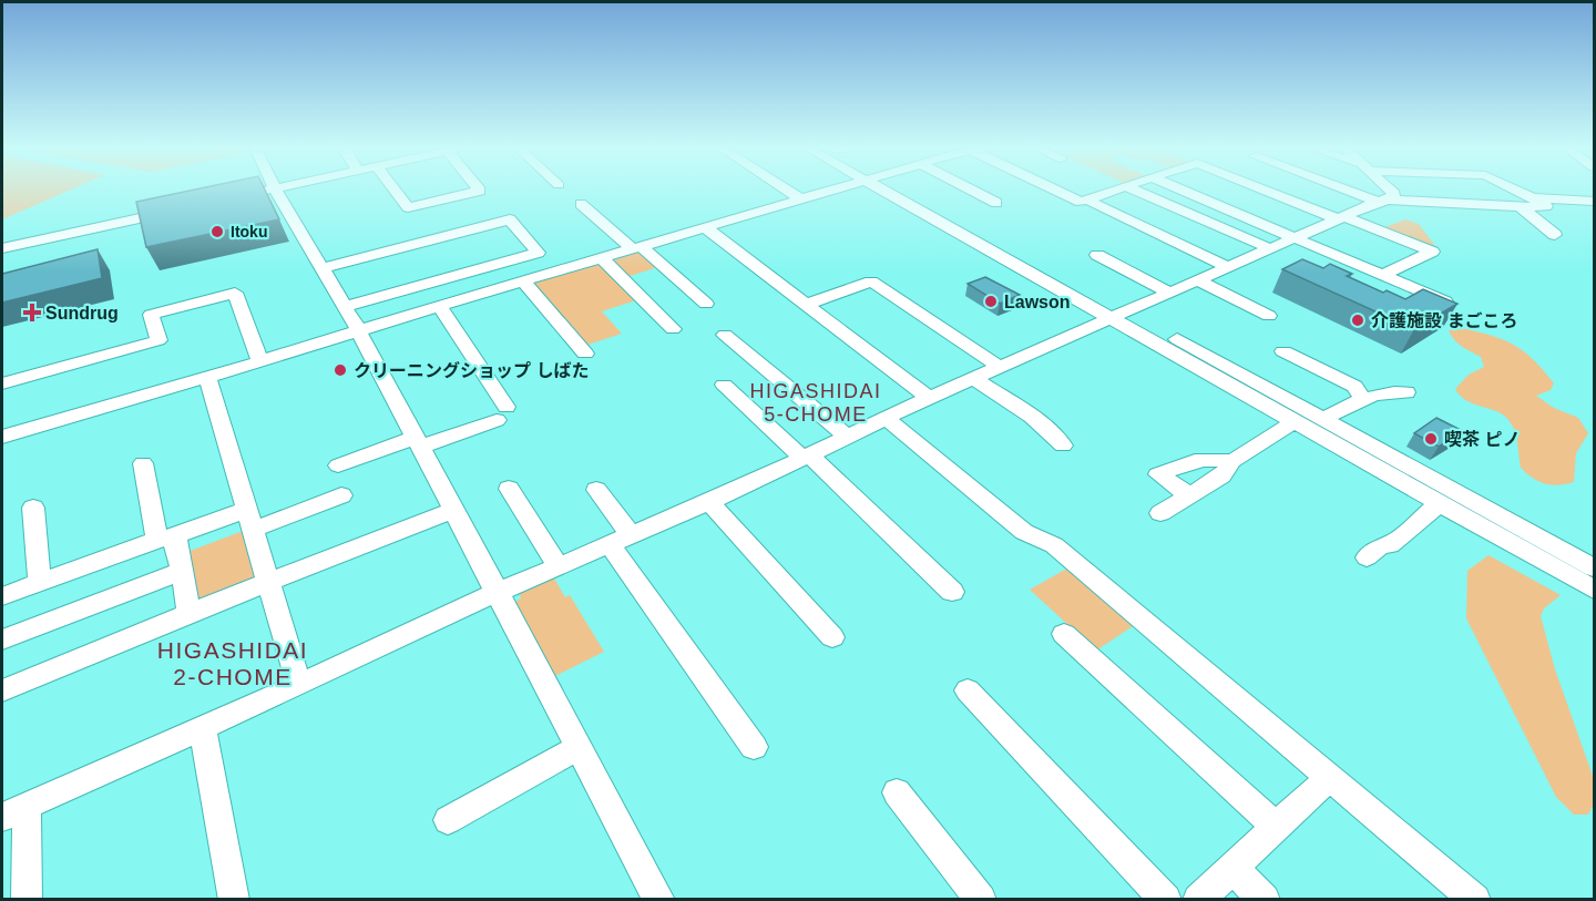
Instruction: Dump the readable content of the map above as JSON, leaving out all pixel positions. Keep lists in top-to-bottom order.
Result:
{
  "districts": ["HIGASHIDAI 5-CHOME", "HIGASHIDAI 2-CHOME"],
  "places": {
    "other": [
      "Itoku",
      "Lawson",
      "介護施設 まごころ",
      "クリーニングショップ しばた",
      "喫茶 ピノ"
    ],
    "health": ["Sundrug"]
  }
}
